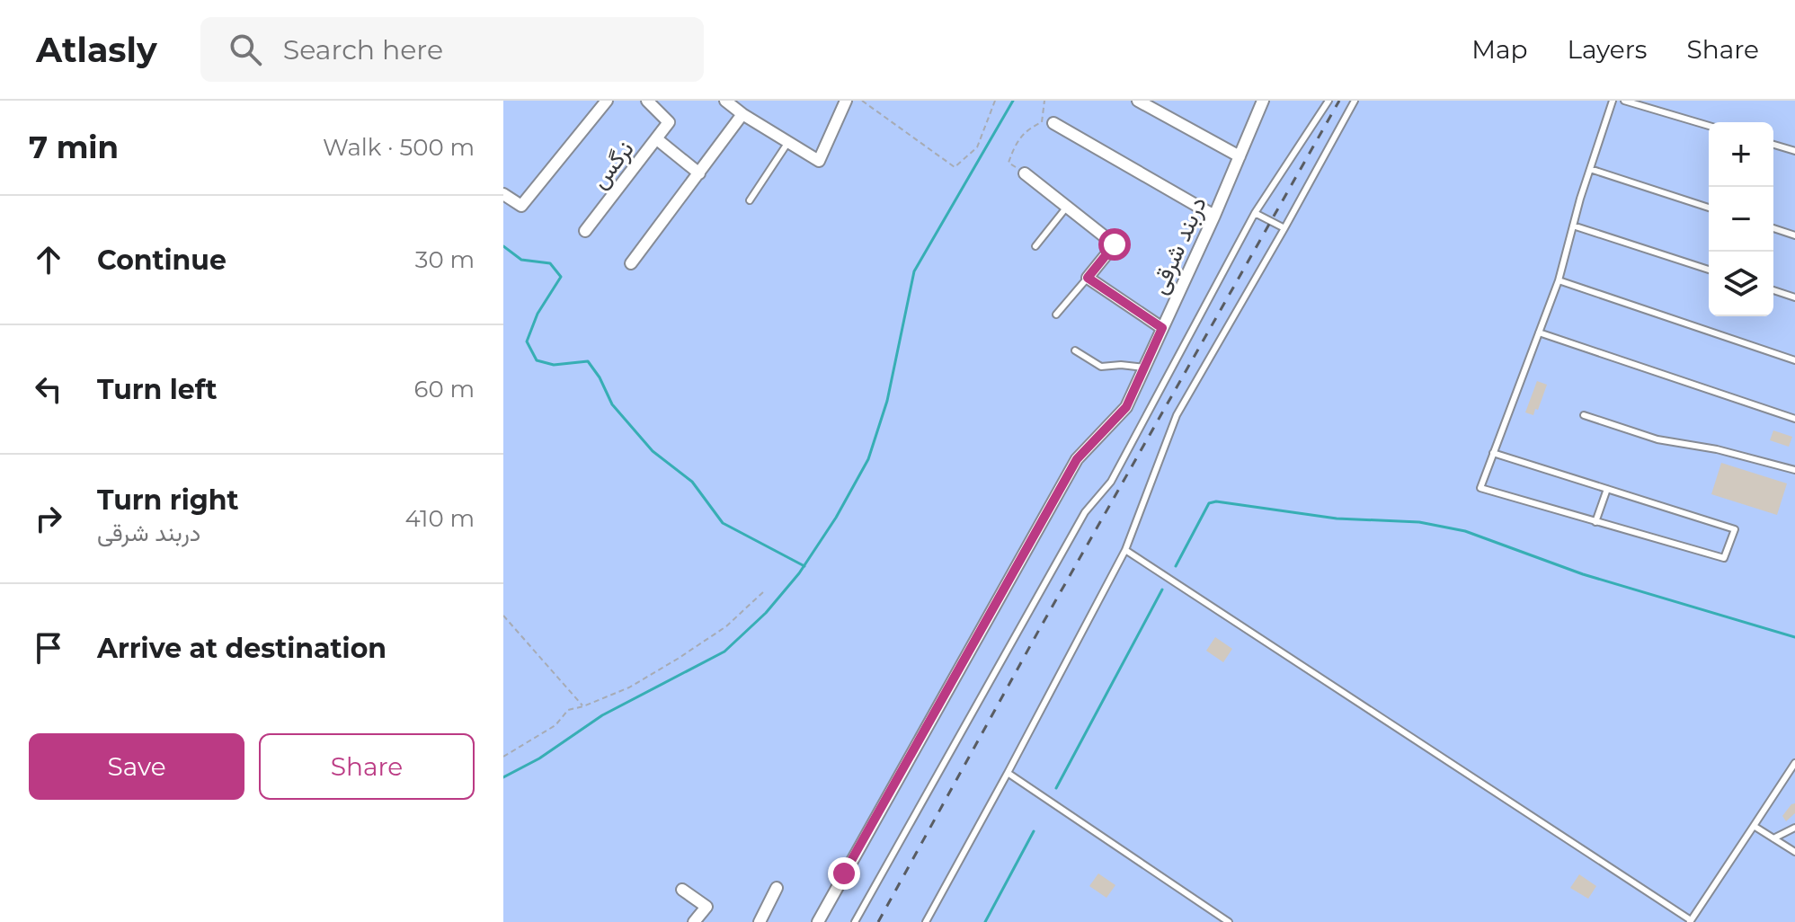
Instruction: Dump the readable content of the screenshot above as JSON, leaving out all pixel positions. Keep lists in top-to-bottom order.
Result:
{
  "streets": {
    "street": ["نرگس", "دربند شرقی"]
  },
  "page": {
    "header": "Atlasly",
    "search": "Search here",
    "nav": ["Map", "Layers", "Share"],
    "heading": ["7 min", "Walk · 500 m"],
    "map_buttons": ["+", "−"],
    "list": [
      ["Continue", "30 m"],
      ["Turn left", "60 m"],
      ["Turn right", "دربند شرقی", "410 m"],
      "Arrive at destination"
    ],
    "buttons": ["Save", "Share"]
  }
}
